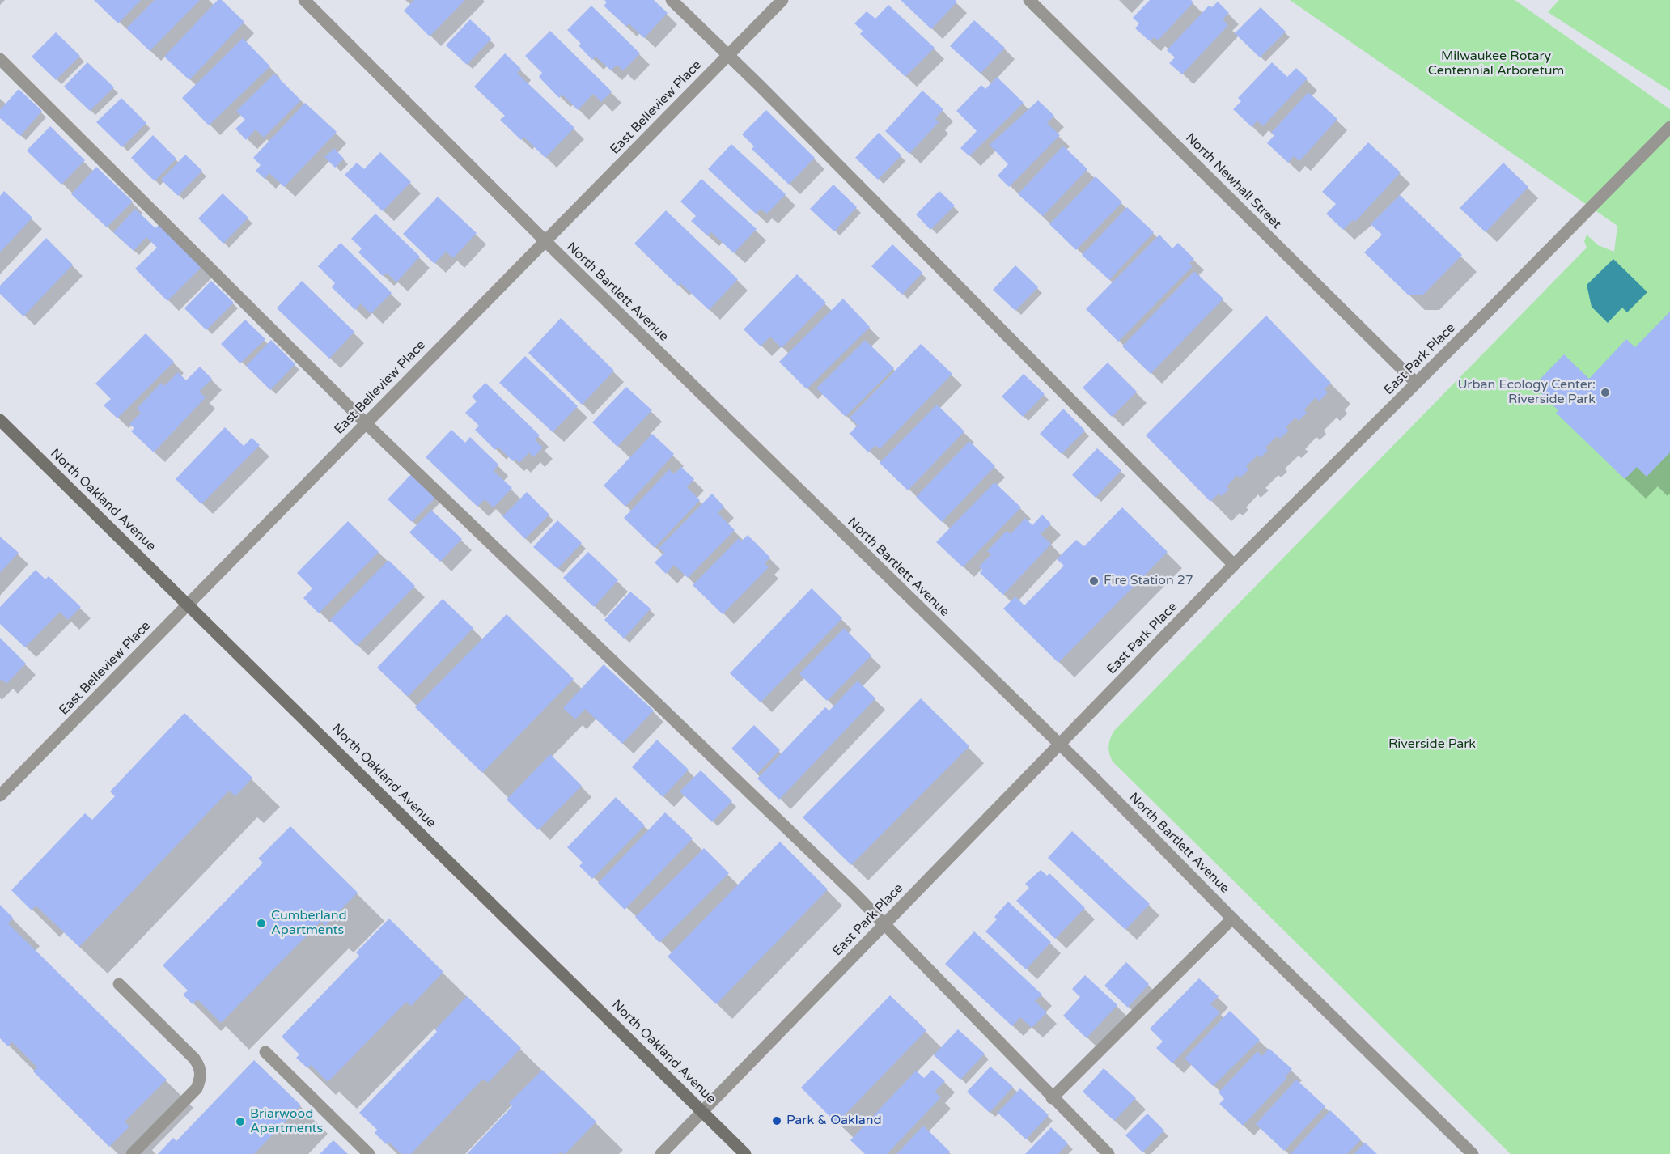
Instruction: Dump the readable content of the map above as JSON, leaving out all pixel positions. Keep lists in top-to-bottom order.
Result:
{
  "streets": {
    "main road": ["North Oakland Avenue"],
    "street": [
      "East Belleview Place",
      "North Newhall Street",
      "North Bartlett Avenue",
      "East Park Place"
    ]
  },
  "crossings": [
    ["East Belleview Place", "North Bartlett Avenue"],
    ["East Belleview Place", "North Oakland Avenue"],
    ["North Newhall Street", "East Park Place"],
    ["North Bartlett Avenue", "East Park Place"],
    ["East Park Place", "North Oakland Avenue"]
  ],
  "parks": ["Milwaukee Rotary Centennial Arboretum", "Riverside Park"],
  "places": [
    "Urban Ecology Center: Riverside Park",
    "Fire Station 27",
    "Cumberland Apartments",
    "Park & Oakland",
    "Briarwood Apartments"
  ]
}
